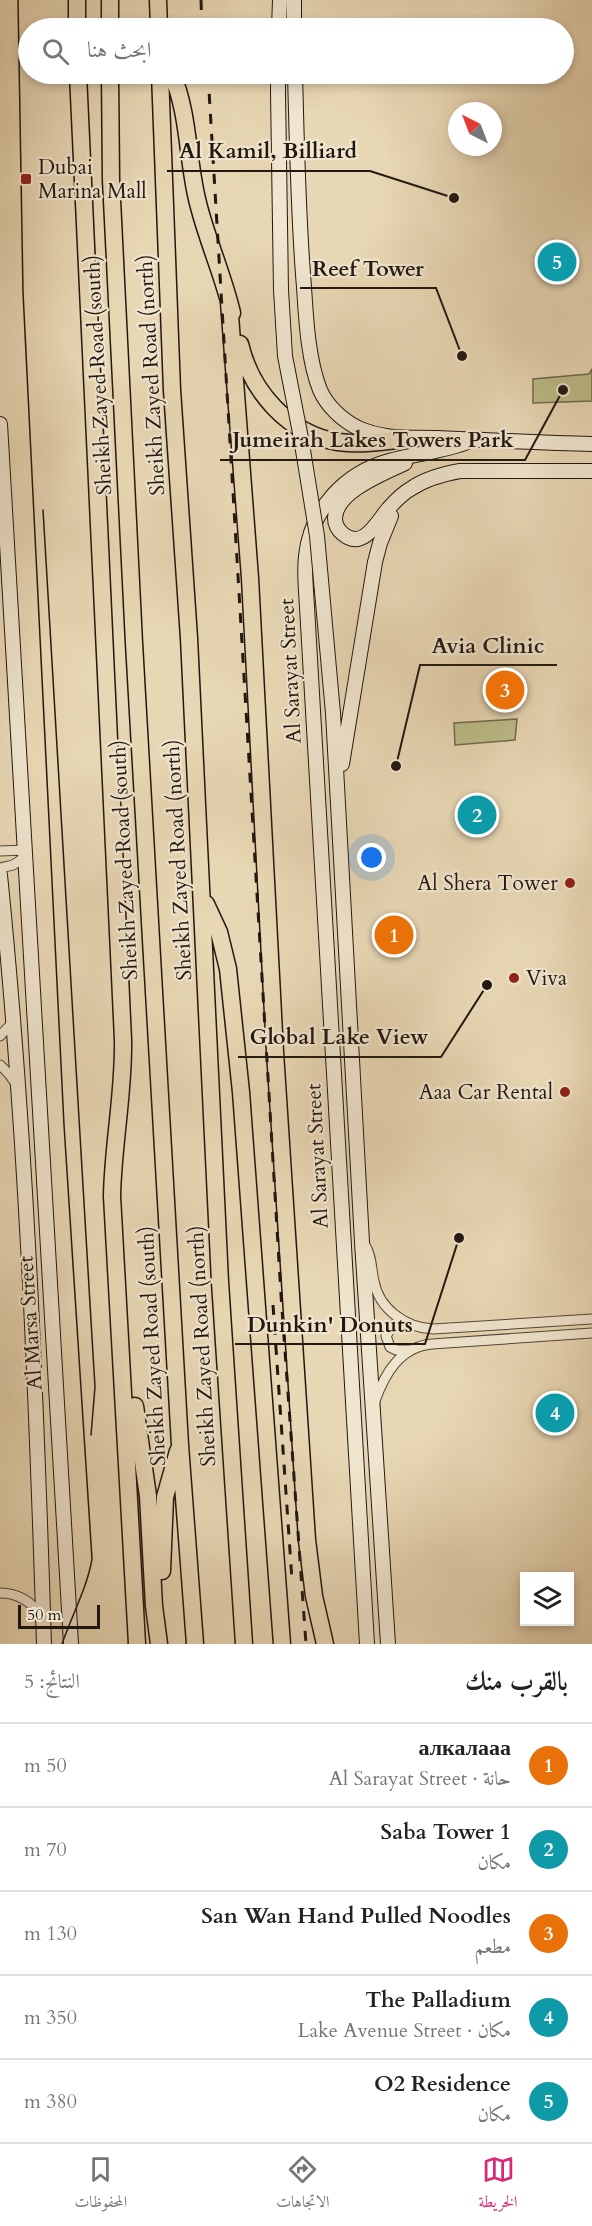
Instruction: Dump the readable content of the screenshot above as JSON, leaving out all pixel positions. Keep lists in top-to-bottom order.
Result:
{
  "streets": {
    "highway": ["Sheikh Zayed Road (south)", "Sheikh Zayed Road (north)"],
    "main road": ["Al Sarayat Street", "Al Marsa Street"]
  },
  "places": {
    "transit": ["Dubai Marina Mall"],
    "other": [
      "Al Kamil, Billiard",
      "Reef Tower",
      "Jumeirah Lakes Towers Park",
      "Avia Clinic",
      "Al Shera Tower",
      "Viva",
      "Global Lake View",
      "Aaa Car Rental",
      "Dunkin' Donuts"
    ]
  },
  "scale_bar": "50 m",
  "north": "top left",
  "page": {
    "search": "ابحث هنا",
    "pins": [
      "5",
      "3",
      "2",
      "1",
      "4"
    ],
    "scale": "50 m",
    "heading": ["بالقرب منك", "النتائج: 5"],
    "list": [
      {
        "mark": "1",
        "name": "алкалааа",
        "note": "حانة · Al Sarayat Street",
        "value": "50 m"
      },
      {
        "mark": "2",
        "name": "Saba Tower 1",
        "note": "مكان",
        "value": "70 m"
      },
      {
        "mark": "3",
        "name": "San Wan Hand Pulled Noodles",
        "note": "مطعم",
        "value": "130 m"
      },
      {
        "mark": "4",
        "name": "The Palladium",
        "note": "مكان · Lake Avenue Street",
        "value": "350 m"
      },
      {
        "mark": "5",
        "name": "O2 Residence",
        "note": "مكان",
        "value": "380 m"
      }
    ],
    "nav": ["الخريطة", "الاتجاهات", "المحفوظات"]
  }
}
